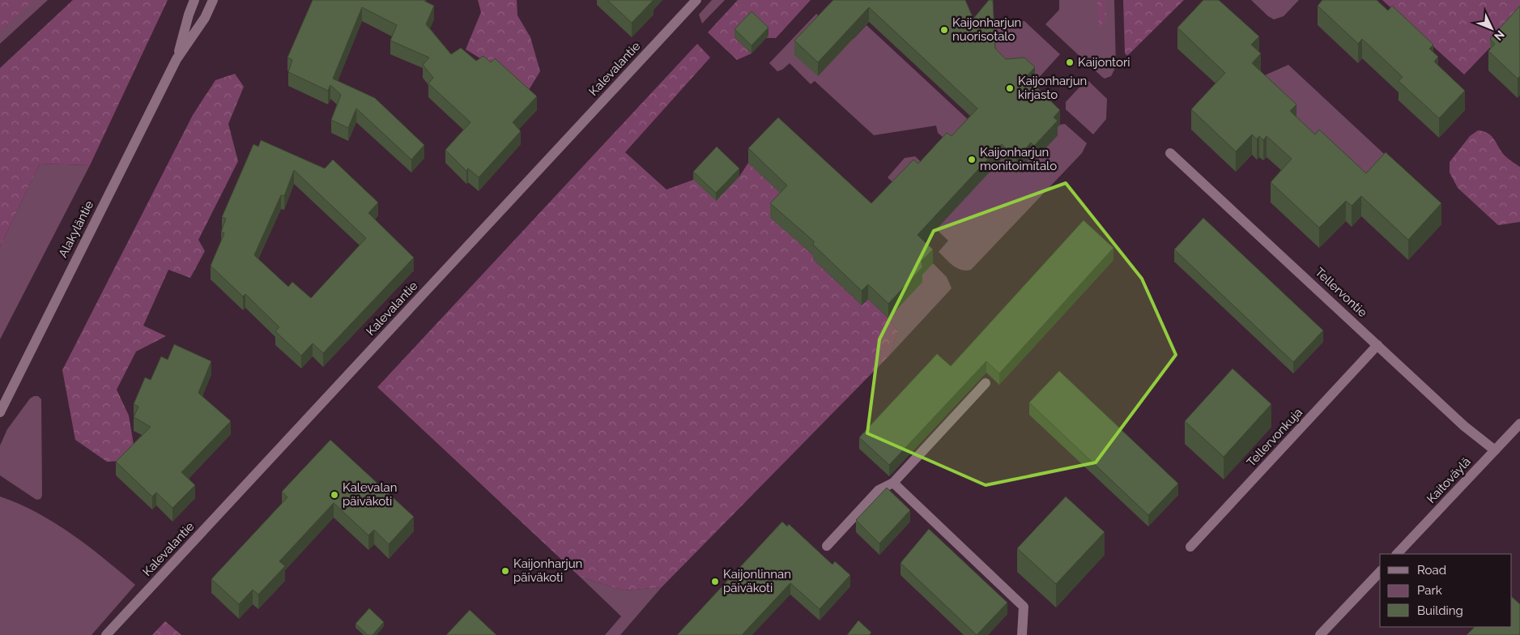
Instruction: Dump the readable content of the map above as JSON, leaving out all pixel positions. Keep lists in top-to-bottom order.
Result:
{
  "streets": {
    "street": [
      "Kalevalantie",
      "Alakyläntie",
      "Tellervontie",
      "Tellervonkuja",
      "Kaitoväylä"
    ]
  },
  "crossings": [
    ["Tellervontie", "Tellervonkuja"],
    ["Tellervontie", "Kaitoväylä"]
  ],
  "places": [
    "Kaijonharjun nuorisotalo",
    "Kaijontori",
    "Kaijonharjun kirjasto",
    "Kaijonharjun monitoimitalo",
    "Kalevalan päiväkoti",
    "Kaijonharjun päiväkoti",
    "Kaijonlinnan päiväkoti"
  ],
  "legend": ["Road", "Park", "Building"],
  "north": "bottom right"
}
